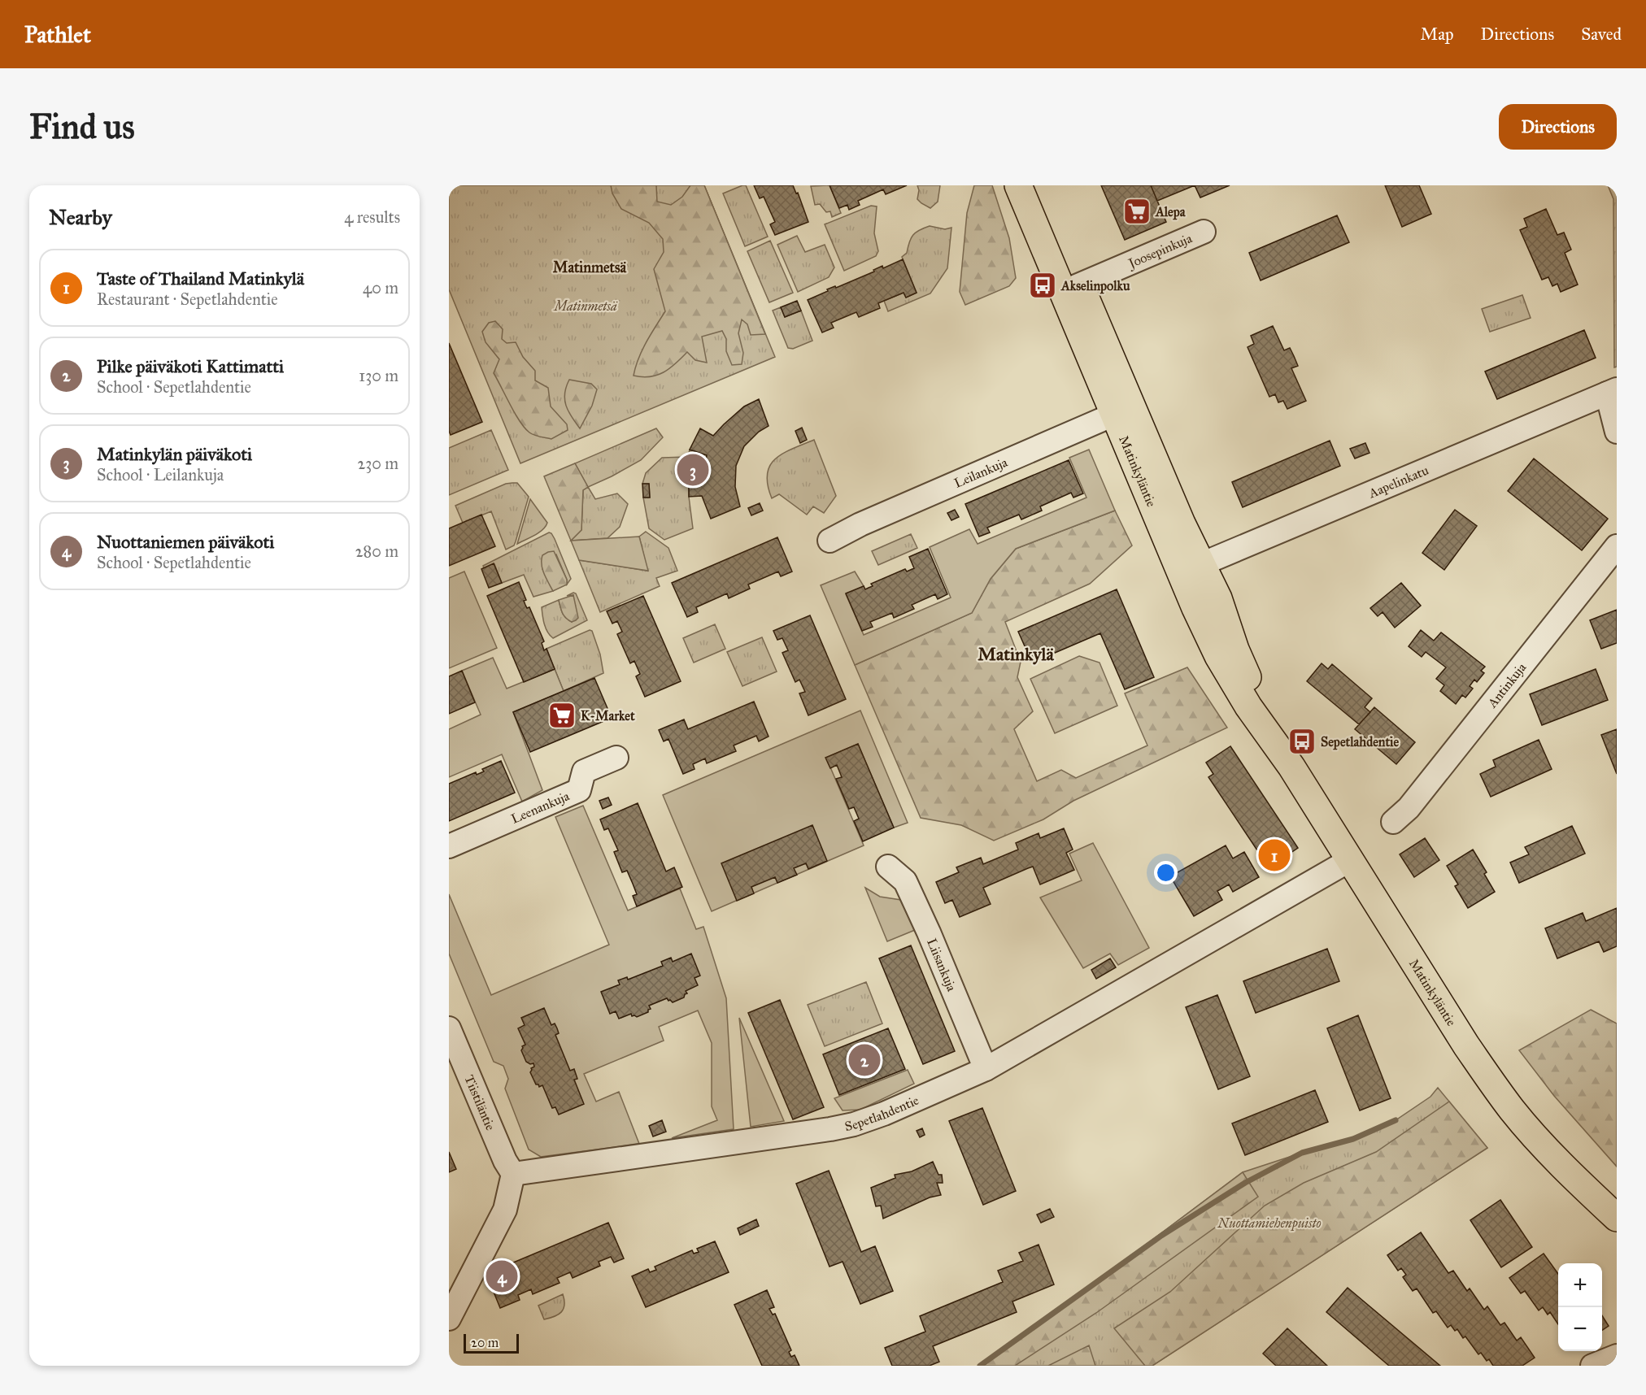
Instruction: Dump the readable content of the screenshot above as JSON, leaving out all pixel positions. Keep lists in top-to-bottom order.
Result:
{
  "streets": {
    "main road": ["Matinkyläntie"],
    "street": [
      "Joosepinkuja",
      "Leilankuja",
      "Aapelinkatu",
      "Antinkuja",
      "Leenankuja",
      "Liisankuja",
      "Tiistiläntie",
      "Sepetlahdentie"
    ]
  },
  "crossings": [
    ["Joosepinkuja", "Matinkyläntie"],
    ["Matinkyläntie", "Leilankuja"],
    ["Matinkyläntie", "Aapelinkatu"],
    ["Matinkyläntie", "Sepetlahdentie"],
    ["Liisankuja", "Sepetlahdentie"],
    ["Tiistiläntie", "Sepetlahdentie"]
  ],
  "districts": ["Matinmetsä", "Matinkylä"],
  "parks": ["Matinmetsä", "Nuottamiehenpuisto"],
  "places": {
    "supermarket": ["Alepa", "K-Market"],
    "bus stop": ["Akselinpolku", "Sepetlahdentie"]
  },
  "scale_bar": "20 m",
  "page": {
    "header": "Pathlet",
    "nav": ["Map", "Directions", "Saved"],
    "buttons": "Directions",
    "title": "Find us",
    "heading": ["Nearby", "4 results"],
    "list": [
      {
        "mark": "1",
        "name": "Taste of Thailand Matinkylä",
        "note": "Restaurant · Sepetlahdentie",
        "value": "40 m"
      },
      {
        "mark": "2",
        "name": "Pilke päiväkoti Kattimatti",
        "note": "School · Sepetlahdentie",
        "value": "130 m"
      },
      {
        "mark": "3",
        "name": "Matinkylän päiväkoti",
        "note": "School · Leilankuja",
        "value": "230 m"
      },
      {
        "mark": "4",
        "name": "Nuottaniemen päiväkoti",
        "note": "School · Sepetlahdentie",
        "value": "280 m"
      }
    ],
    "pins": [
      "3",
      "1",
      "2",
      "4"
    ],
    "map_buttons": ["+", "−"],
    "scale": "20 m"
  }
}
